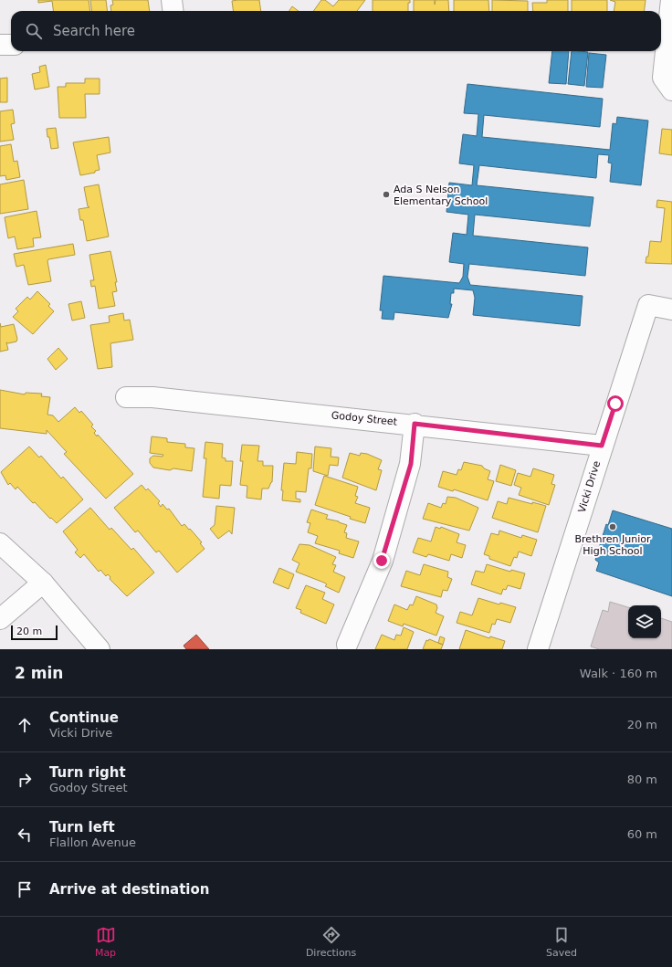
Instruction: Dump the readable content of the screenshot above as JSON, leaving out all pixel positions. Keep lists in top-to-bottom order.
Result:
{
  "streets": {
    "street": ["Godoy Street", "Vicki Drive"]
  },
  "crossings": [
    ["Godoy Street", "Vicki Drive"]
  ],
  "places": ["Ada S Nelson Elementary School", "Brethren Junior High School"],
  "scale_bar": "20 m",
  "page": {
    "search": "Search here",
    "scale": "20 m",
    "heading": ["2 min", "Walk · 160 m"],
    "list": [
      ["Continue", "Vicki Drive", "20 m"],
      ["Turn right", "Godoy Street", "80 m"],
      ["Turn left", "Flallon Avenue", "60 m"],
      "Arrive at destination"
    ],
    "nav": ["Map", "Directions", "Saved"]
  }
}
